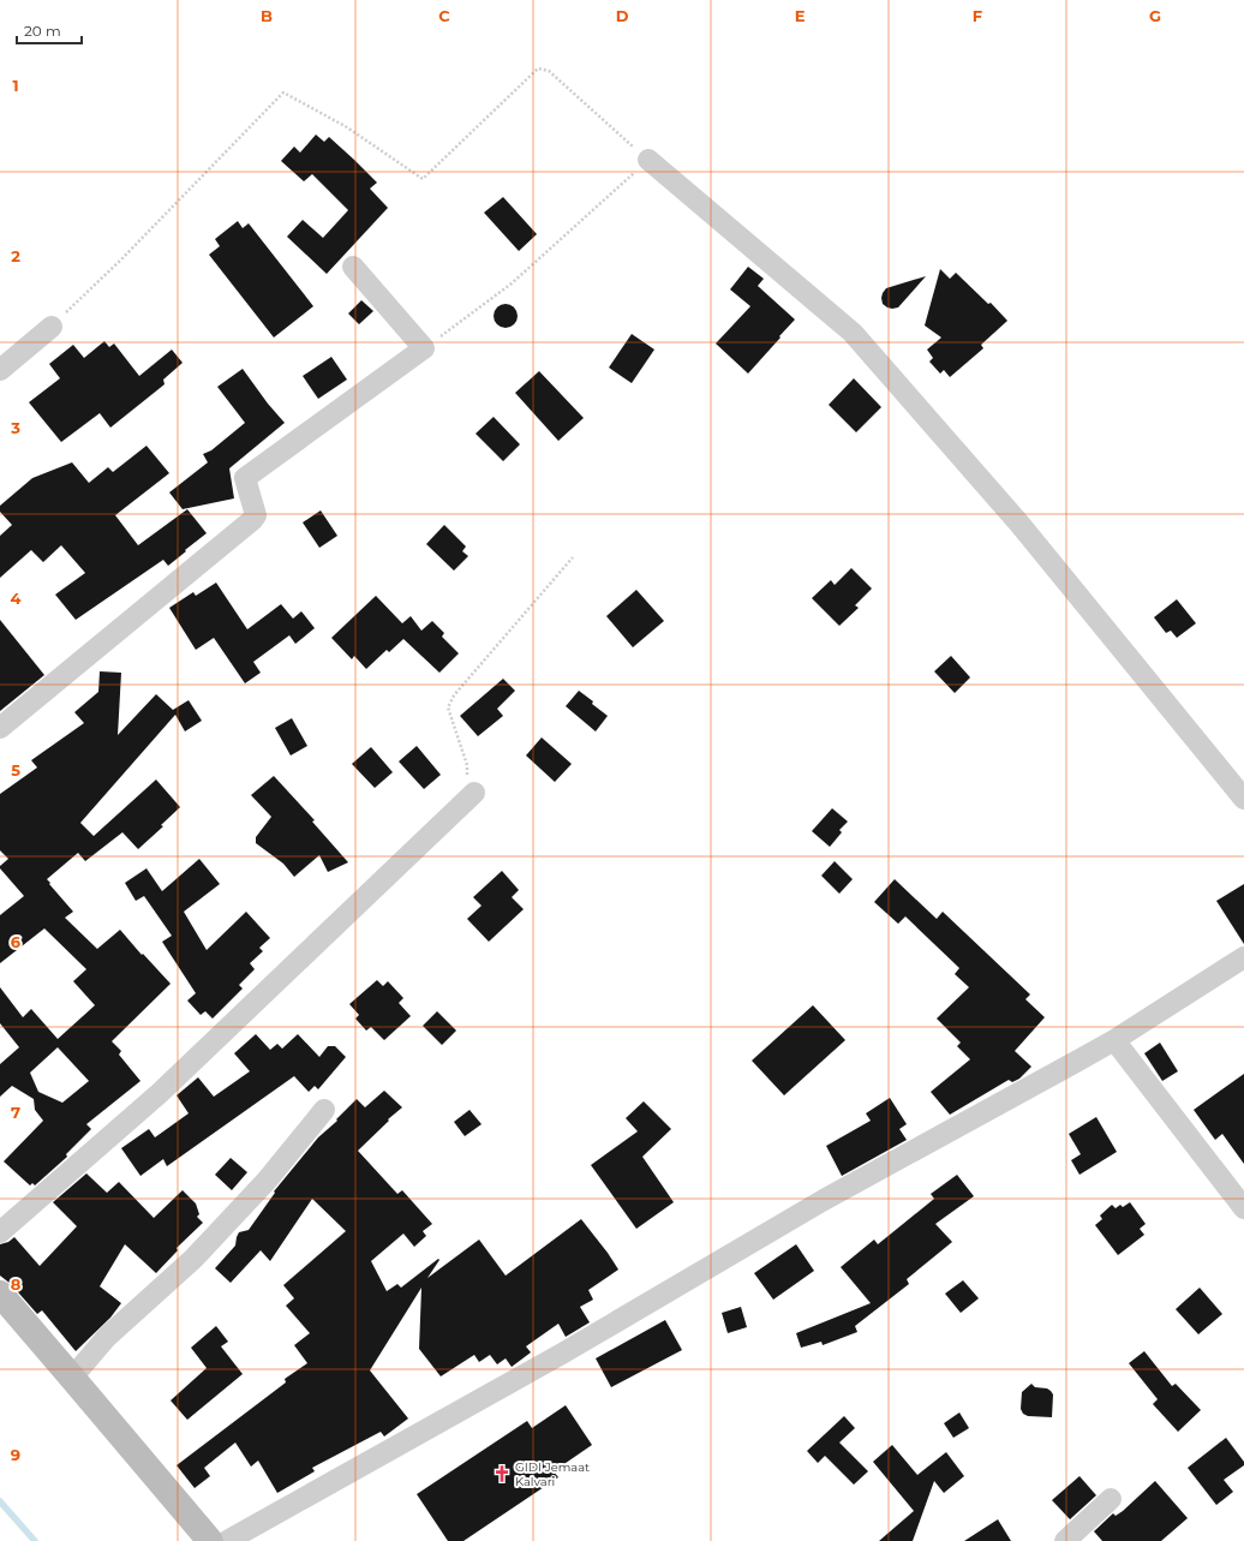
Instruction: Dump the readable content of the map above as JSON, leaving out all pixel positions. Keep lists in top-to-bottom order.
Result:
{
  "places": {
    "church": ["GIDI Jemaat Kalvari"]
  },
  "scale_bar": "20 m",
  "grid": {
    "columns": [
      "B",
      "C",
      "D",
      "E",
      "F",
      "G"
    ],
    "rows": [
      "1",
      "2",
      "3",
      "4",
      "5",
      "6",
      "7",
      "8",
      "9"
    ]
  }
}
